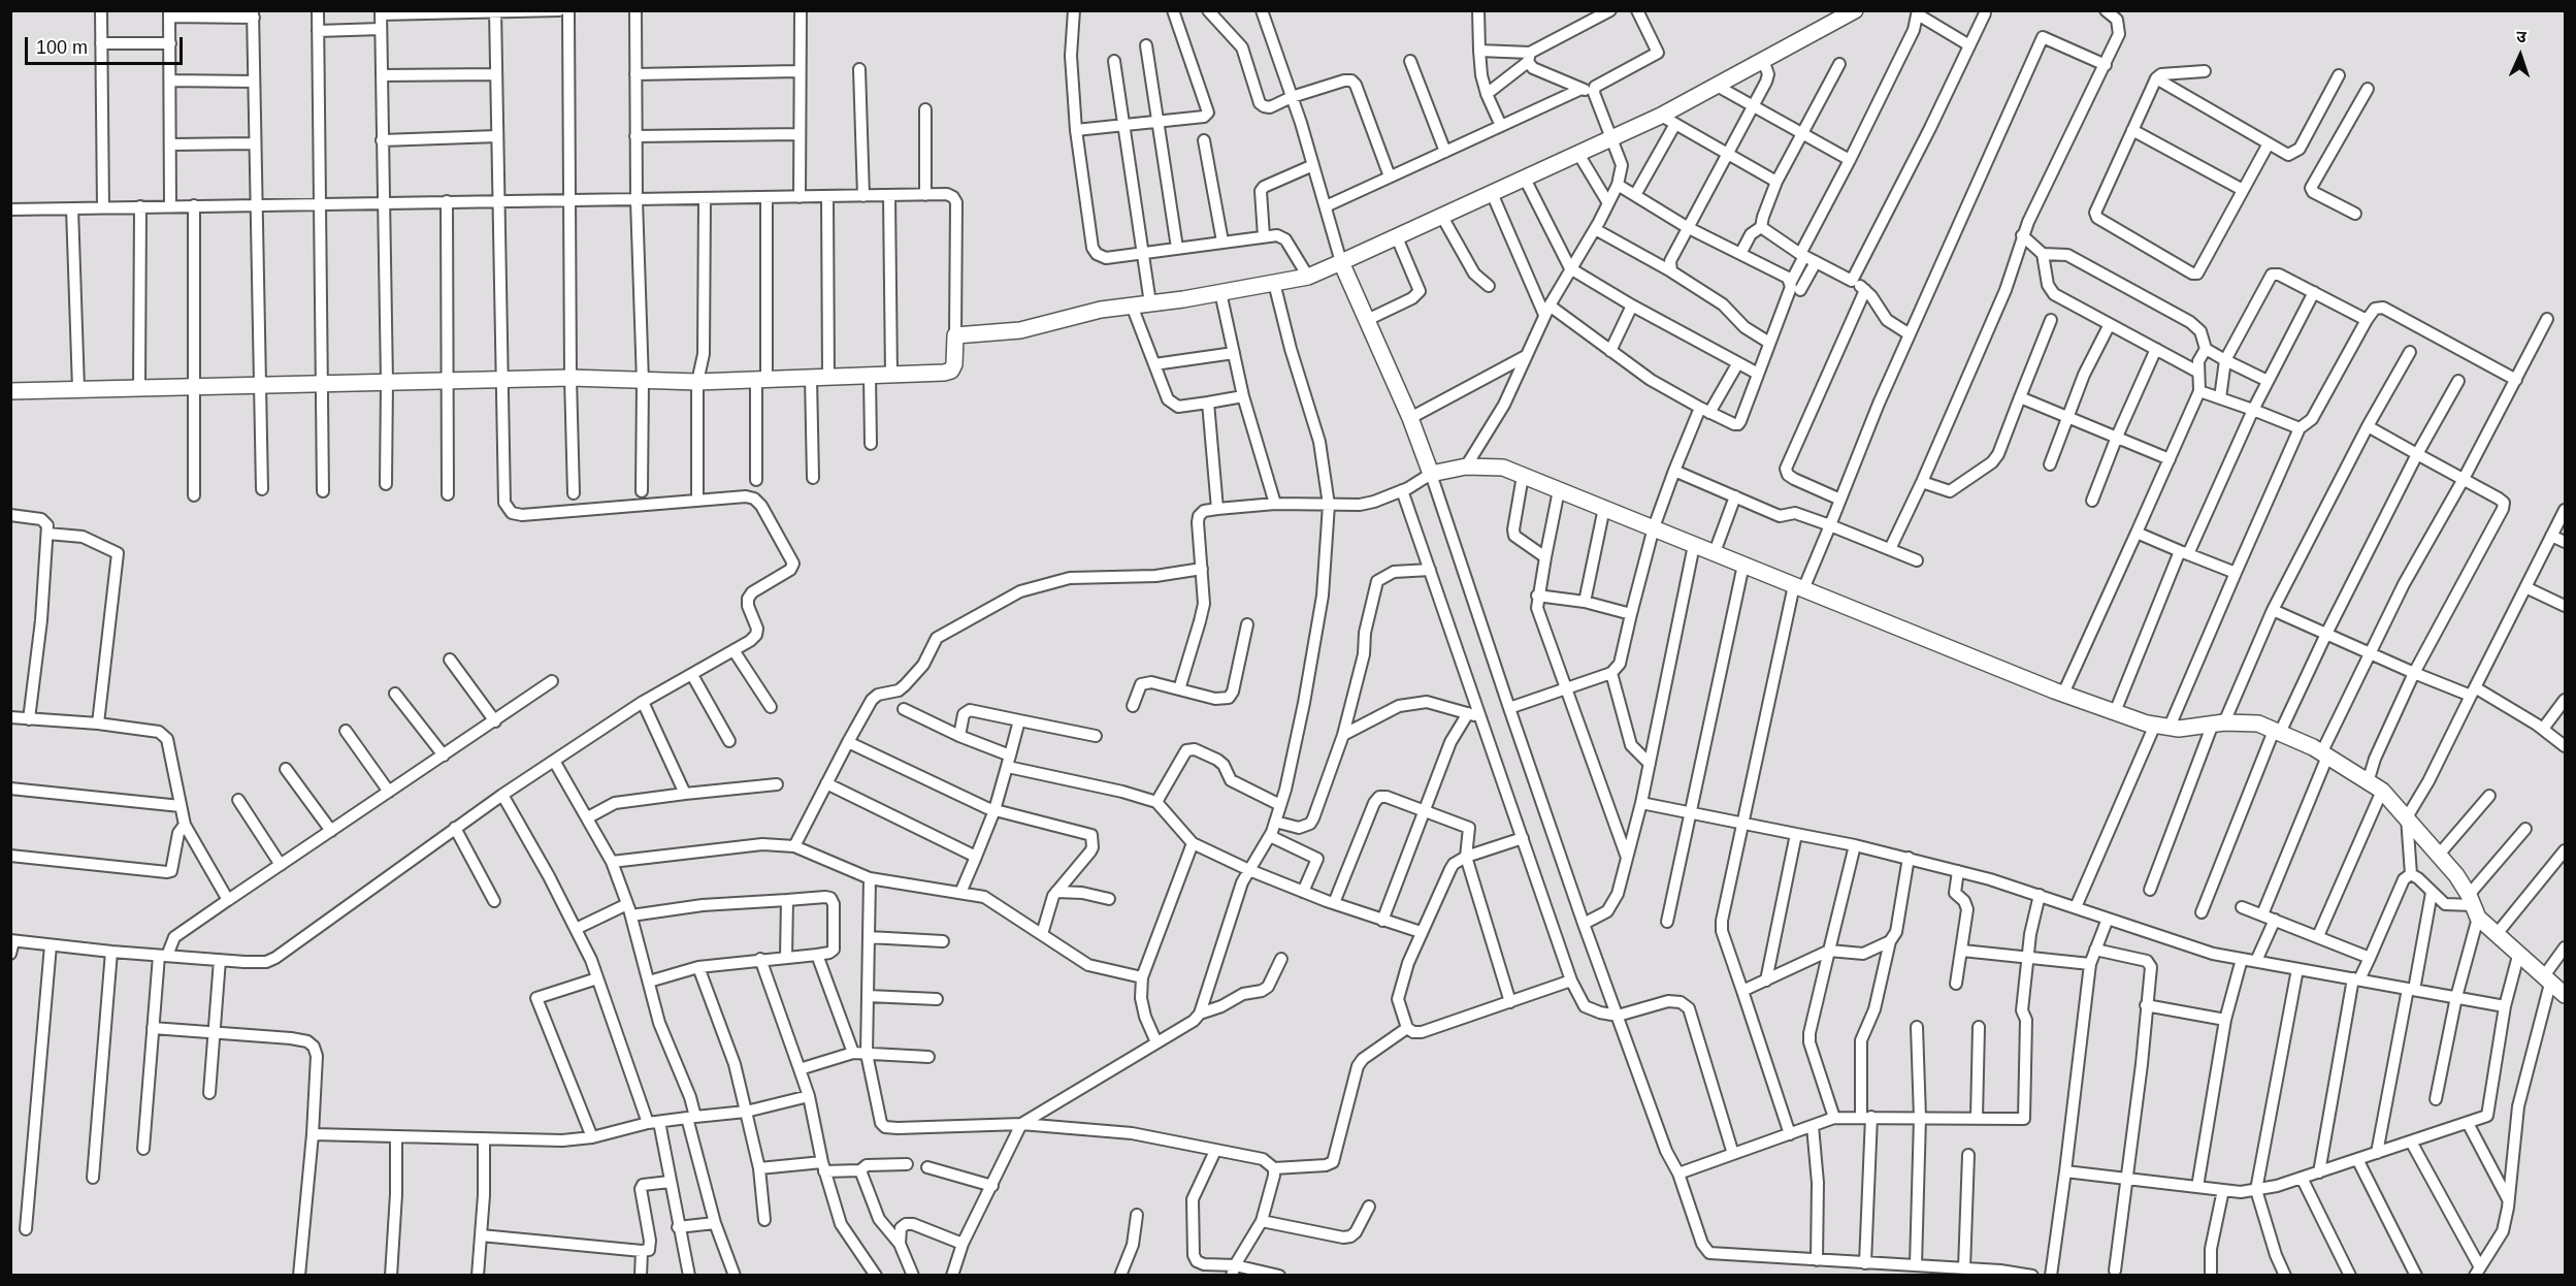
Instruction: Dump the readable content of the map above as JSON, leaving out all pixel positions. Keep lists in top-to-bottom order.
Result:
{
  "scale_bar": "100 m",
  "north": "top"
}
